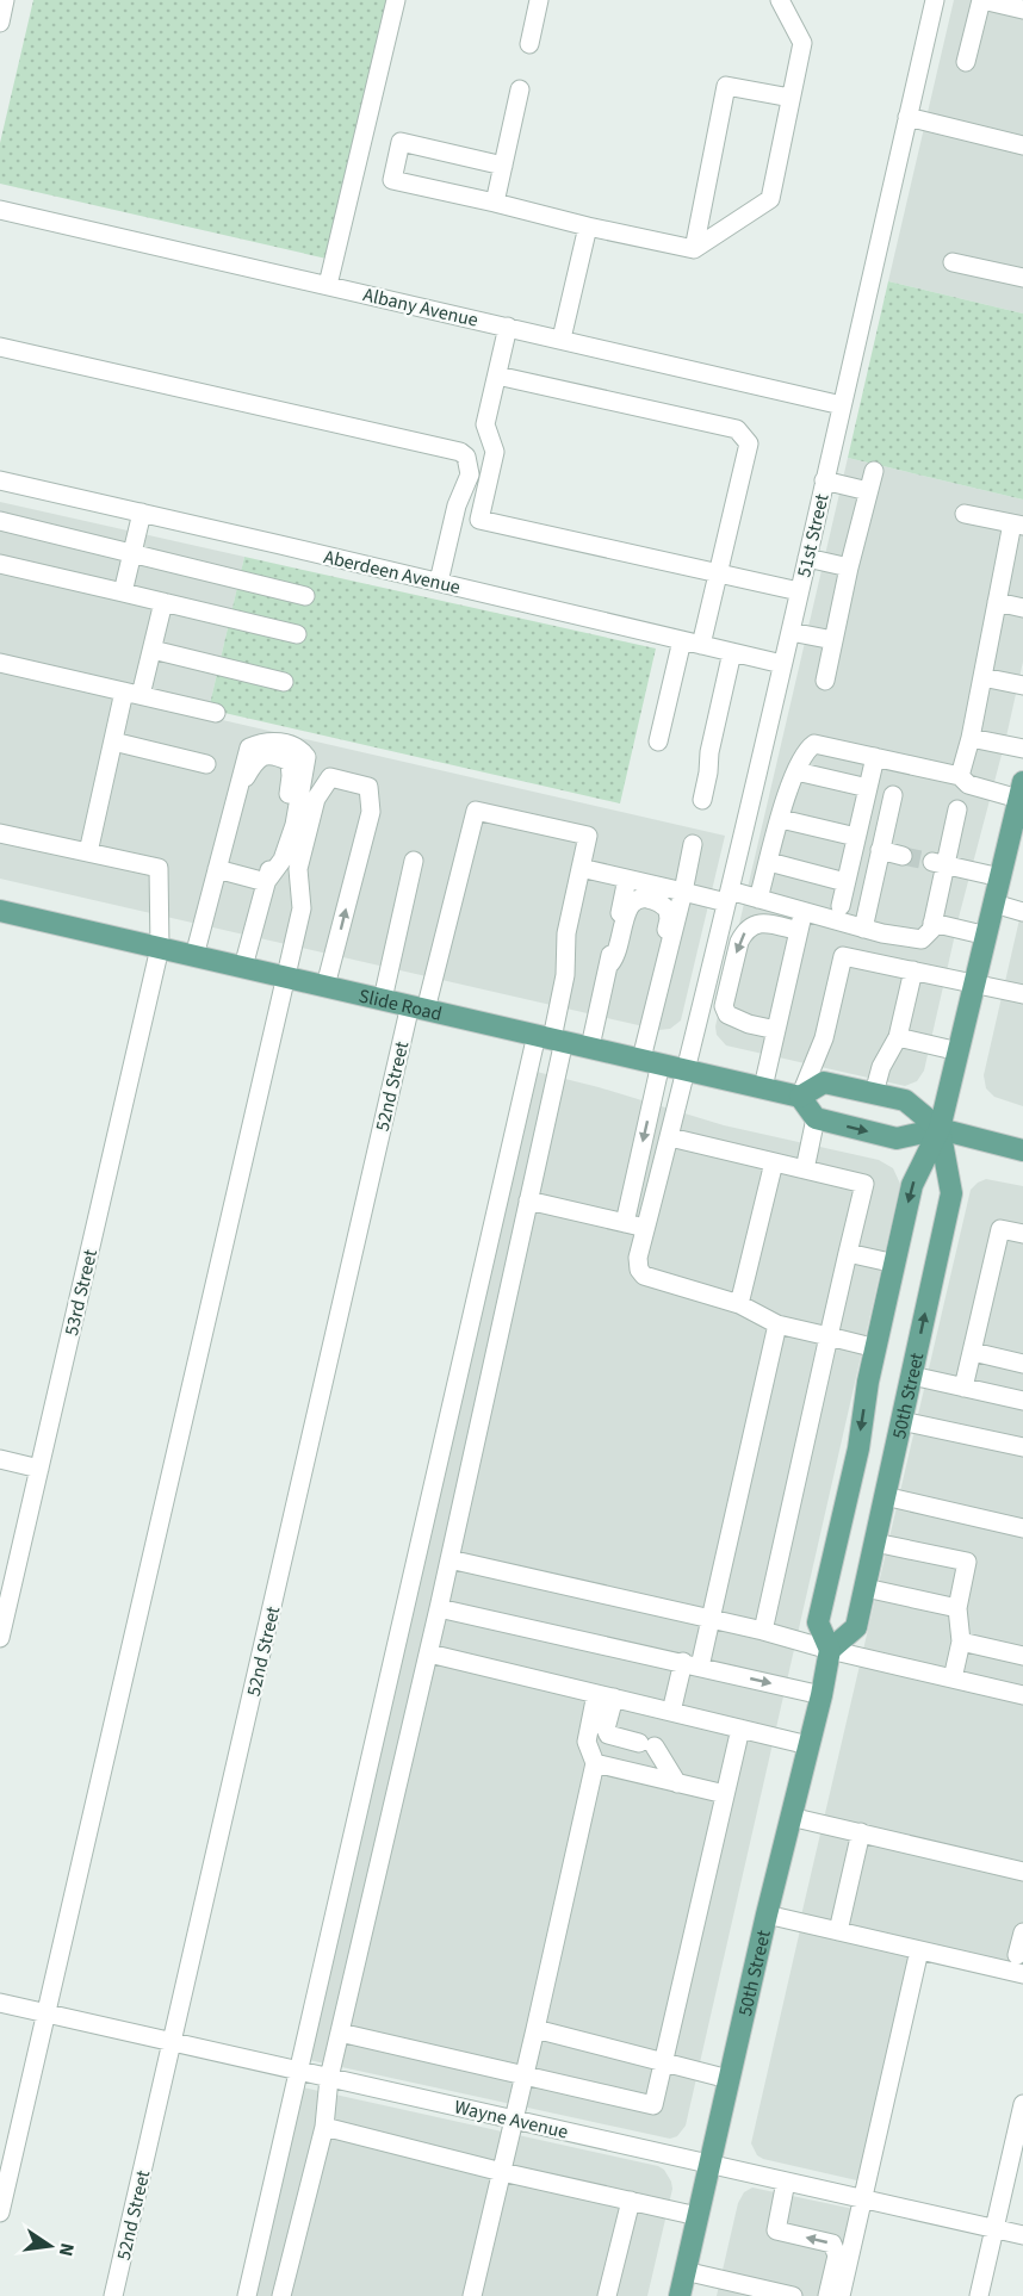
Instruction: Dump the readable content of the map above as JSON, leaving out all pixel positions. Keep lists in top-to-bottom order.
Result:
{
  "streets": {
    "main road": ["Slide Road", "50th Street"],
    "street": [
      "Albany Avenue",
      "51st Street",
      "Aberdeen Avenue",
      "52nd Street",
      "53rd Street",
      "Wayne Avenue"
    ]
  },
  "crossings": [
    ["Albany Avenue", "51st Street"],
    ["51st Street", "Aberdeen Avenue"],
    ["51st Street", "Slide Road"],
    ["Slide Road", "52nd Street"],
    ["Slide Road", "53rd Street"],
    ["52nd Street", "Wayne Avenue"],
    ["50th Street", "Wayne Avenue"]
  ],
  "north": "right"
}
